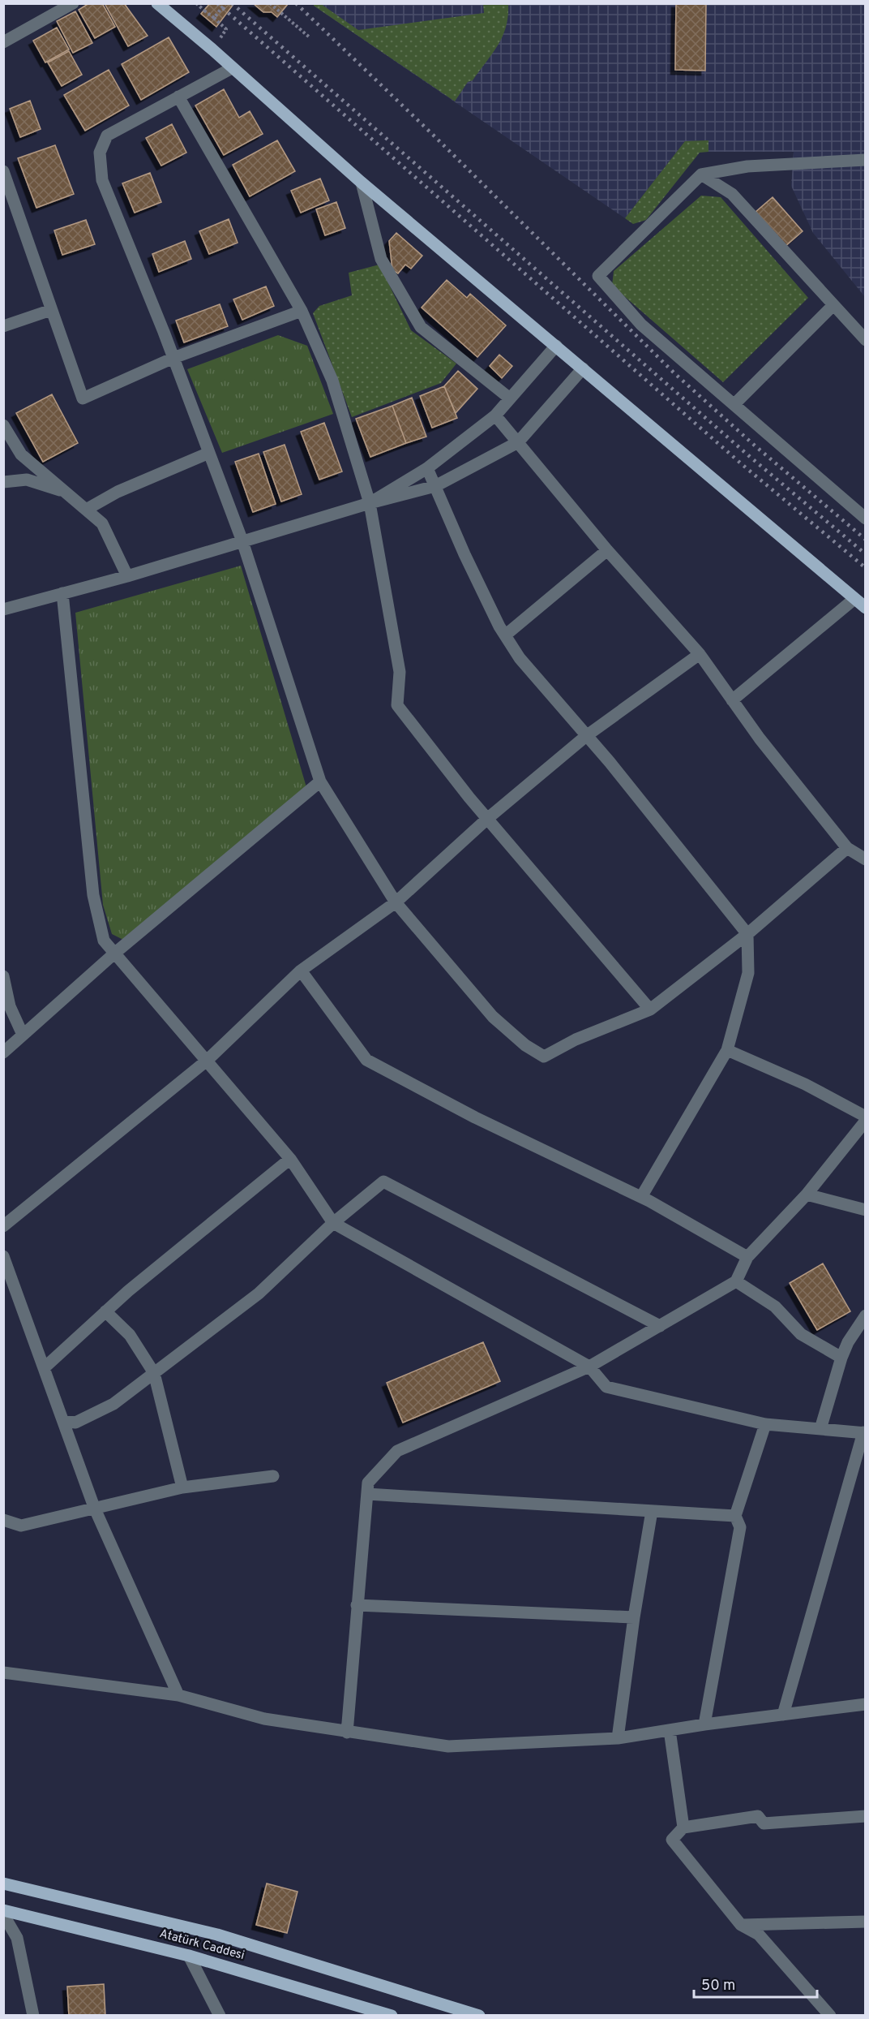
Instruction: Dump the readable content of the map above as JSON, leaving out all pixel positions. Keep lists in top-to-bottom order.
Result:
{
  "streets": {
    "main road": ["Atatürk Caddesi"]
  },
  "scale_bar": "50 m"
}
